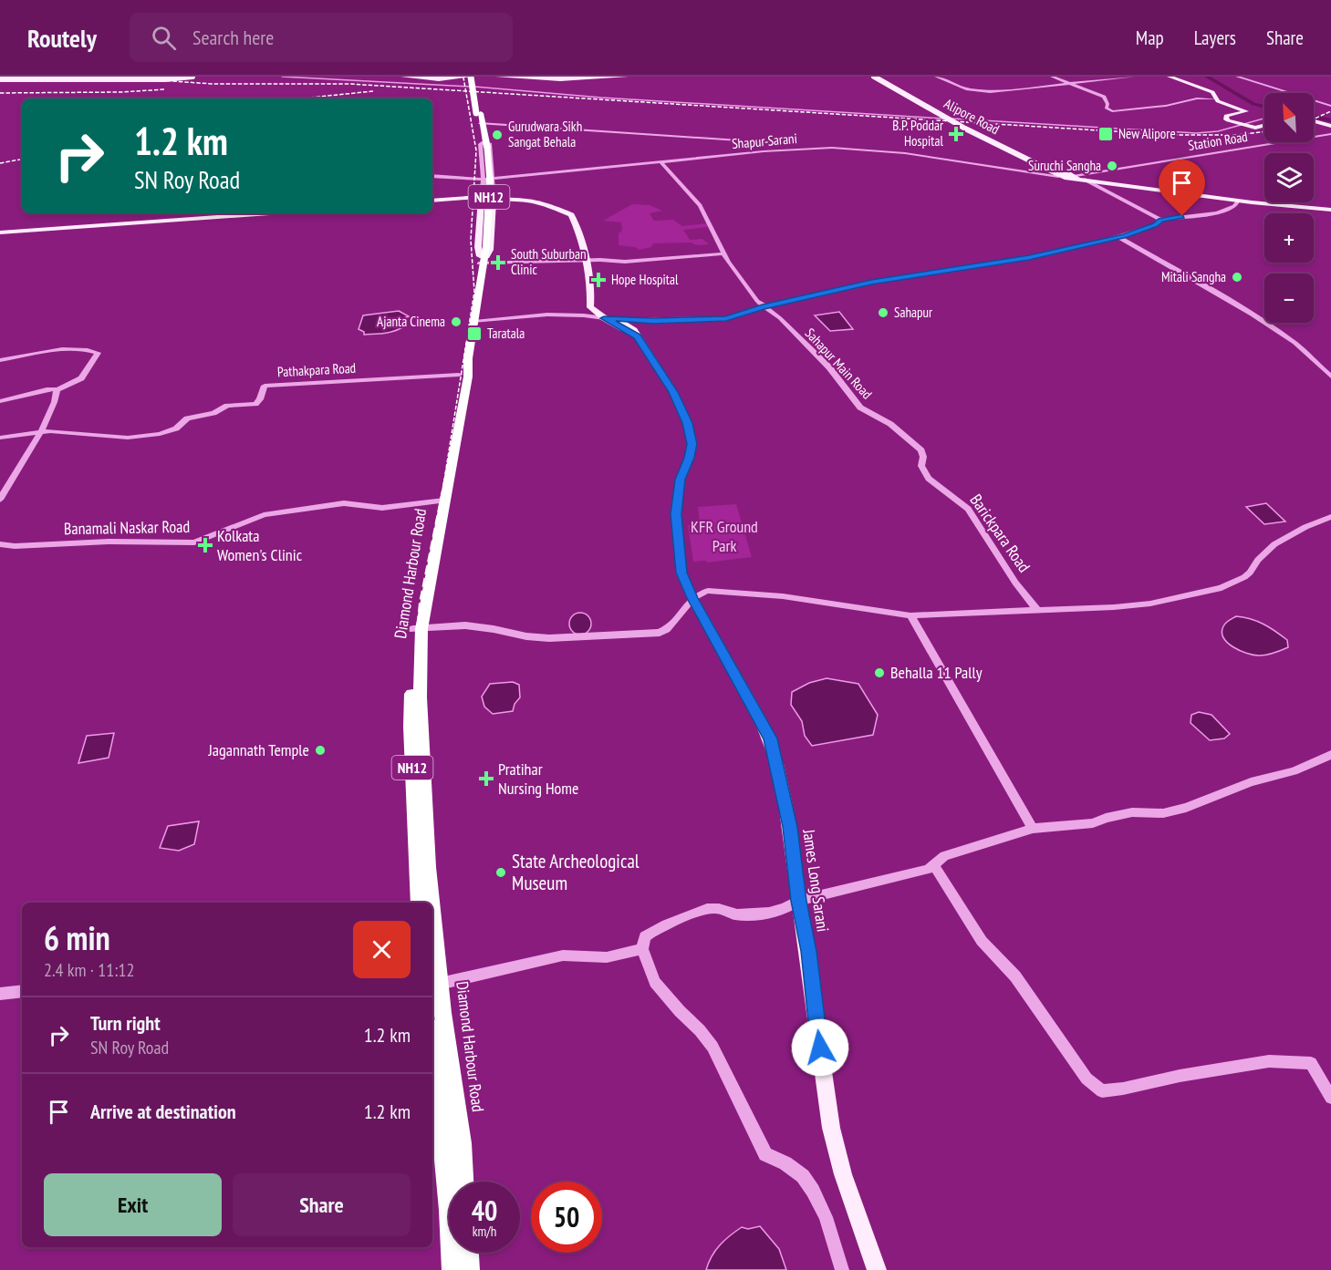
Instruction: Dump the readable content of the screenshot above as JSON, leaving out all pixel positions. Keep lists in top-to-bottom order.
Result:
{
  "streets": {
    "highway": ["NH12", "Diamond Harbour Road"],
    "main road": ["Alipore Road", "James Long Sarani"],
    "street": [
      "Shapur Sarani",
      "Station Road",
      "Sahapur Main Road",
      "Pathakpara Road",
      "Banamali Naskar Road",
      "Barickpara Road"
    ]
  },
  "crossings": [
    ["Alipore Road", "Shapur Sarani"],
    ["Alipore Road", "Station Road"],
    ["Shapur Sarani", "Sahapur Main Road"],
    ["NH12", "Diamond Harbour Road"],
    ["Sahapur Main Road", "Barickpara Road"],
    ["Pathakpara Road", "Diamond Harbour Road"],
    ["Banamali Naskar Road", "Diamond Harbour Road"]
  ],
  "parks": ["KFR Ground Park"],
  "places": {
    "health": [
      "B.P. Poddar Hospital",
      "South Suburban Clinic",
      "Hope Hospital",
      "Kolkata Women's Clinic",
      "Pratihar Nursing Home"
    ],
    "transit": ["New Alipore", "Taratala"],
    "other": [
      "Gurudwara Sikh Sangat Behala",
      "Suruchi Sangha",
      "Mitali Sangha",
      "Sahapur",
      "Ajanta Cinema",
      "Behalla 11 Pally",
      "Jagannath Temple",
      "State Archeological Museum"
    ]
  },
  "north": "top left",
  "page": {
    "header": "Routely",
    "search": "Search here",
    "nav": ["Map", "Layers", "Share"],
    "map_buttons": ["+", "−"],
    "turn": ["1.2 km", "SN Roy Road"],
    "heading": ["6 min", "2.4 km · 11:12"],
    "list": [
      {
        "name": "Turn right",
        "note": "SN Roy Road",
        "value": "1.2 km"
      },
      {
        "name": "Arrive at destination",
        "value": "1.2 km"
      }
    ],
    "buttons": ["Exit", "Share"],
    "speed": "40 km/h",
    "limit": "50"
  }
}
